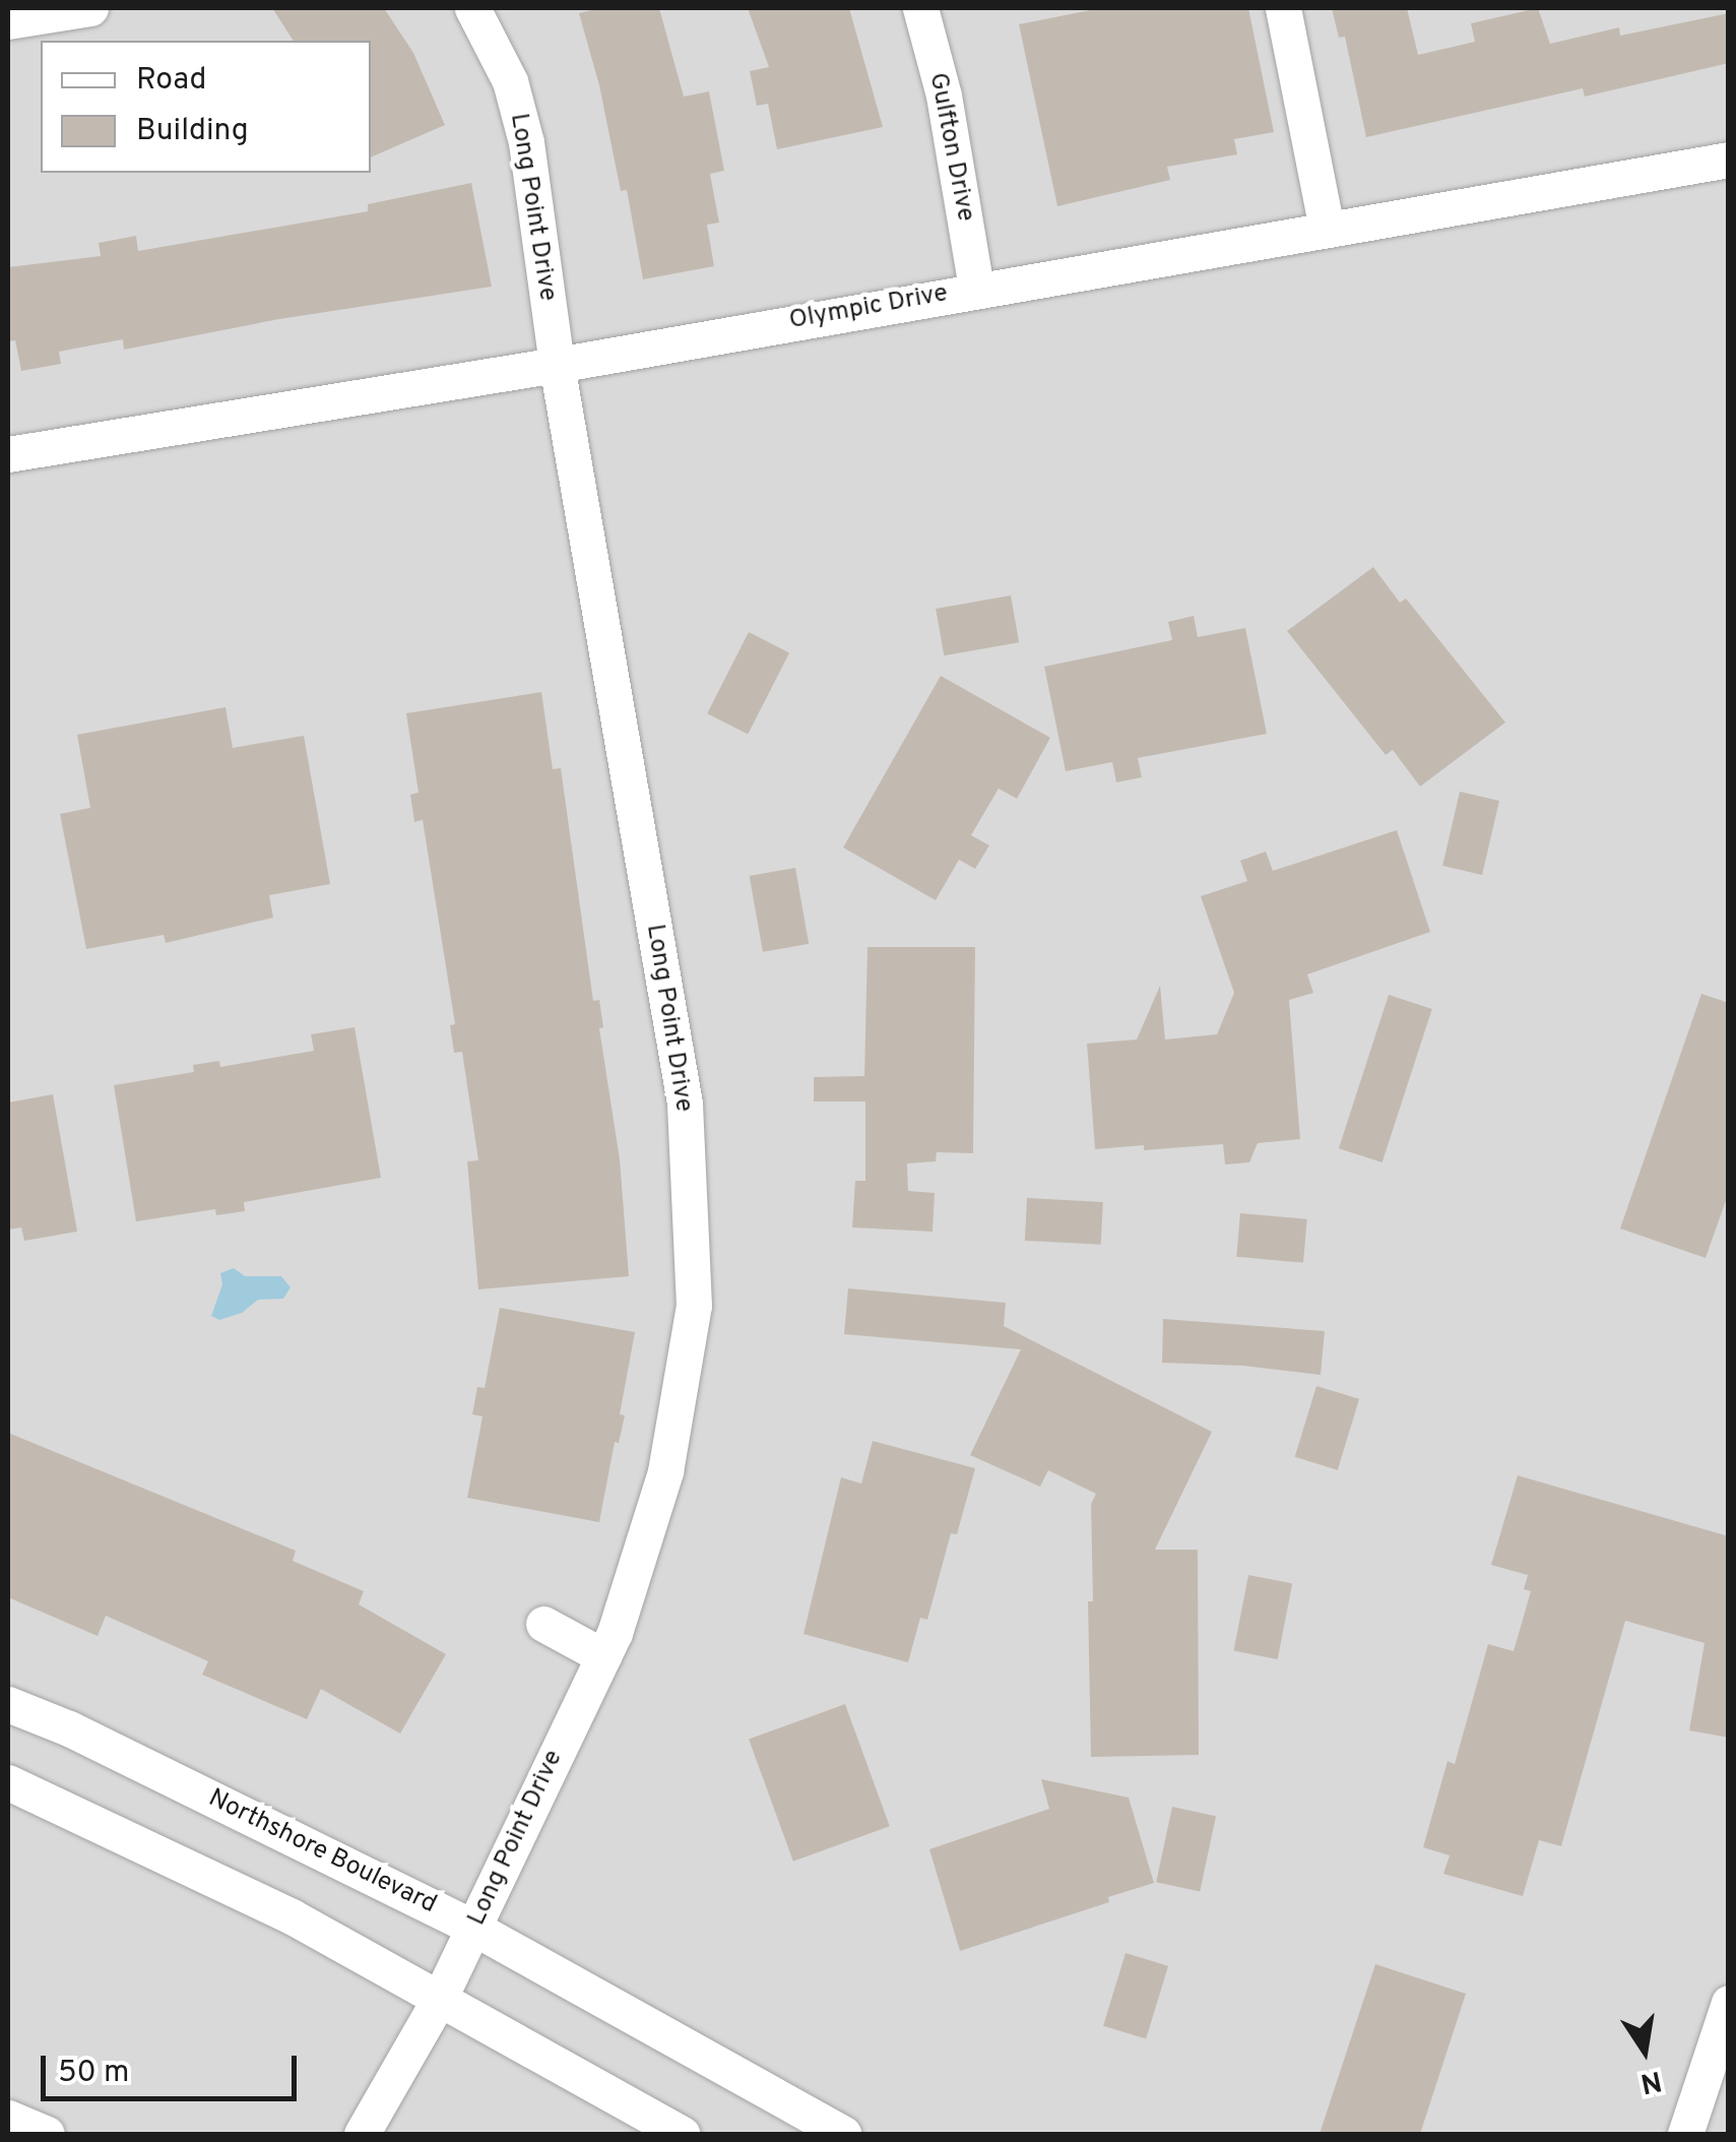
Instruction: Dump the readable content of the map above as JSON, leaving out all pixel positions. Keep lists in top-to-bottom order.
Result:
{
  "streets": {
    "street": [
      "Gulfton Drive",
      "Long Point Drive",
      "Olympic Drive",
      "Northshore Boulevard"
    ]
  },
  "crossings": [
    ["Gulfton Drive", "Olympic Drive"],
    ["Long Point Drive", "Olympic Drive"],
    ["Long Point Drive", "Northshore Boulevard"]
  ],
  "legend": ["Road", "Building"],
  "scale_bar": "50 m",
  "north": "bottom"
}
